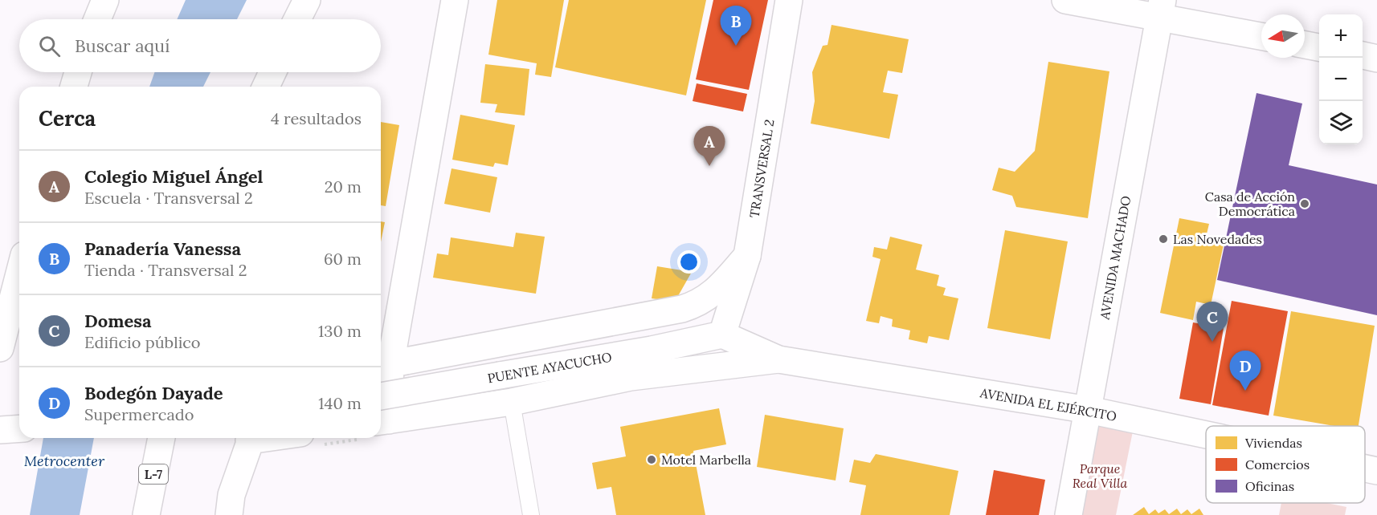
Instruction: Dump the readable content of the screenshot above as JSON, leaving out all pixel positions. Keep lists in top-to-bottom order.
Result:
{
  "streets": {
    "main road": [
      "TRANSVERSAL 2",
      "AVENIDA MACHADO",
      "PUENTE AYACUCHO",
      "AVENIDA EL EJÉRCITO",
      "L-7"
    ]
  },
  "crossings": [
    ["TRANSVERSAL 2", "PUENTE AYACUCHO"],
    ["TRANSVERSAL 2", "AVENIDA EL EJÉRCITO"],
    ["AVENIDA MACHADO", "AVENIDA EL EJÉRCITO"],
    ["PUENTE AYACUCHO", "AVENIDA EL EJÉRCITO"]
  ],
  "water": ["Metrocenter"],
  "parks": ["Parque Real Villa"],
  "places": ["Casa de Acción Democrática", "Las Novedades", "Motel Marbella"],
  "legend": ["Viviendas", "Comercios", "Oficinas"],
  "north": "left",
  "page": {
    "pins": [
      "B",
      "A",
      "C",
      "D"
    ],
    "map_buttons": ["+", "−"],
    "search": "Buscar aquí",
    "heading": ["Cerca", "4 resultados"],
    "list": [
      {
        "mark": "A",
        "name": "Colegio Miguel Ángel",
        "note": "Escuela · Transversal 2",
        "value": "20 m"
      },
      {
        "mark": "B",
        "name": "Panadería Vanessa",
        "note": "Tienda · Transversal 2",
        "value": "60 m"
      },
      {
        "mark": "C",
        "name": "Domesa",
        "note": "Edificio público",
        "value": "130 m"
      },
      {
        "mark": "D",
        "name": "Bodegón Dayade",
        "note": "Supermercado",
        "value": "140 m"
      }
    ]
  }
}
